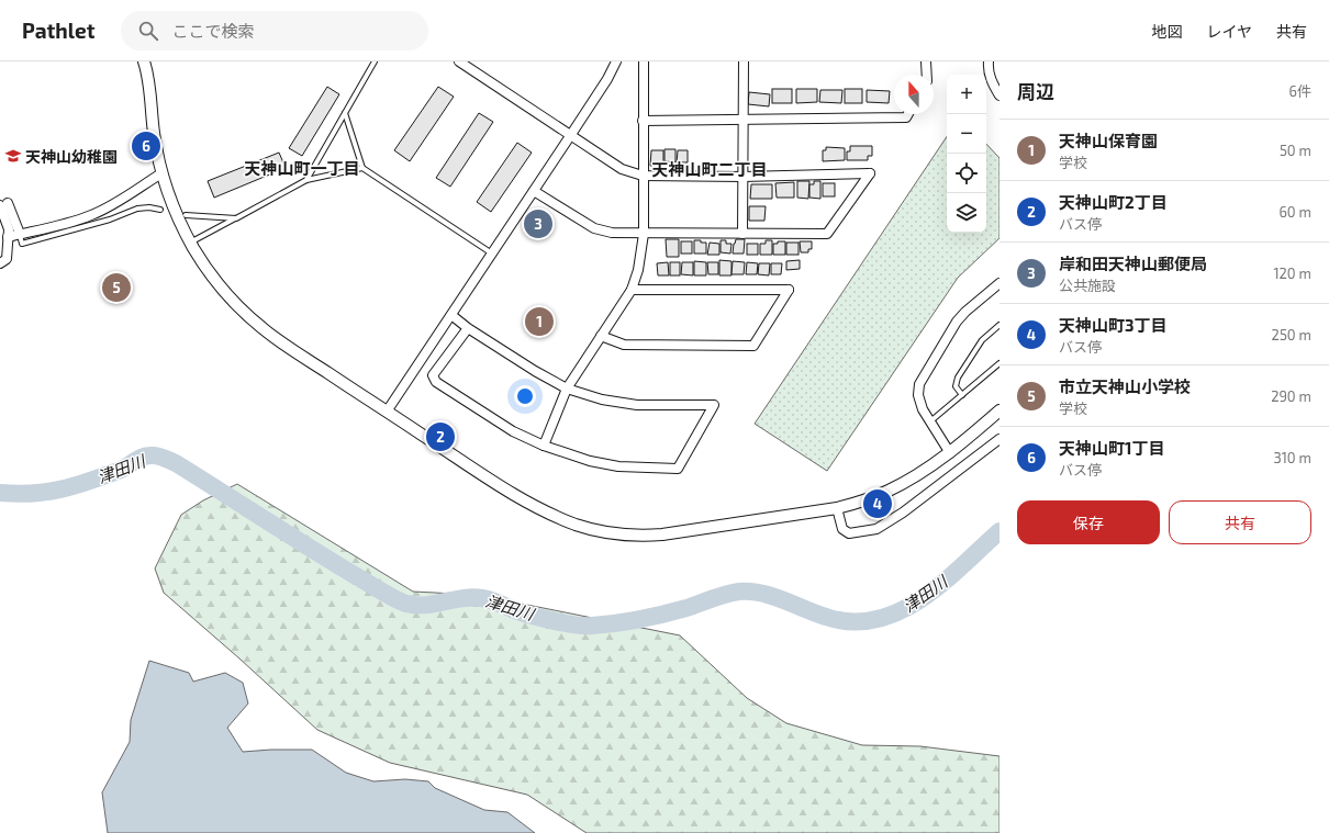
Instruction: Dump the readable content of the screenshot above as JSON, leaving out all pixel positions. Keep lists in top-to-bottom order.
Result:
{
  "districts": ["天神山町一丁目", "天神山町二丁目"],
  "water": ["津田川"],
  "places": {
    "school or university": ["天神山幼稚園"]
  },
  "north": "top",
  "page": {
    "header": "Pathlet",
    "search": "ここで検索",
    "nav": ["地図", "レイヤ", "共有"],
    "heading": ["周辺", "6件"],
    "map_buttons": ["+", "−"],
    "list": [
      {
        "mark": "1",
        "name": "天神山保育園",
        "note": "学校",
        "value": "50 m"
      },
      {
        "mark": "2",
        "name": "天神山町2丁目",
        "note": "バス停",
        "value": "60 m"
      },
      {
        "mark": "3",
        "name": "岸和田天神山郵便局",
        "note": "公共施設",
        "value": "120 m"
      },
      {
        "mark": "4",
        "name": "天神山町3丁目",
        "note": "バス停",
        "value": "250 m"
      },
      {
        "mark": "5",
        "name": "市立天神山小学校",
        "note": "学校",
        "value": "290 m"
      },
      {
        "mark": "6",
        "name": "天神山町1丁目",
        "note": "バス停",
        "value": "310 m"
      }
    ],
    "pins": [
      "6",
      "3",
      "5",
      "1",
      "2",
      "4"
    ],
    "buttons": ["保存", "共有"]
  }
}
